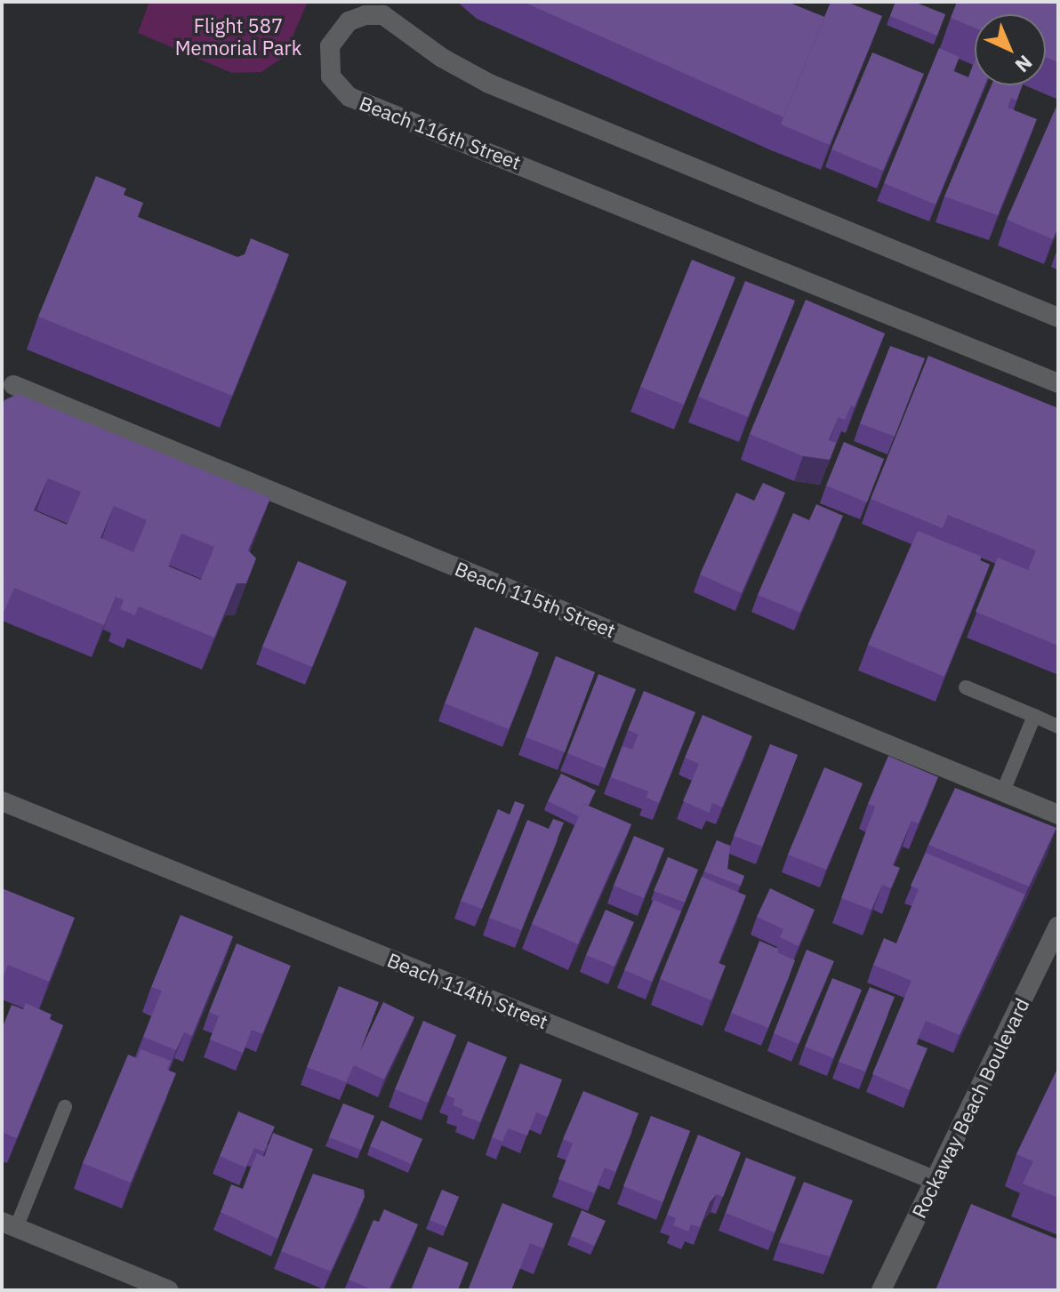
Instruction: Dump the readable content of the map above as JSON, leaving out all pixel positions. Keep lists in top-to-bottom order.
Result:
{
  "streets": {
    "street": [
      "Beach 116th Street",
      "Beach 115th Street",
      "Beach 114th Street",
      "Rockaway Beach Boulevard"
    ]
  },
  "crossings": [
    ["Beach 114th Street", "Rockaway Beach Boulevard"]
  ],
  "parks": ["Flight 587 Memorial Park"],
  "north": "bottom right"
}
